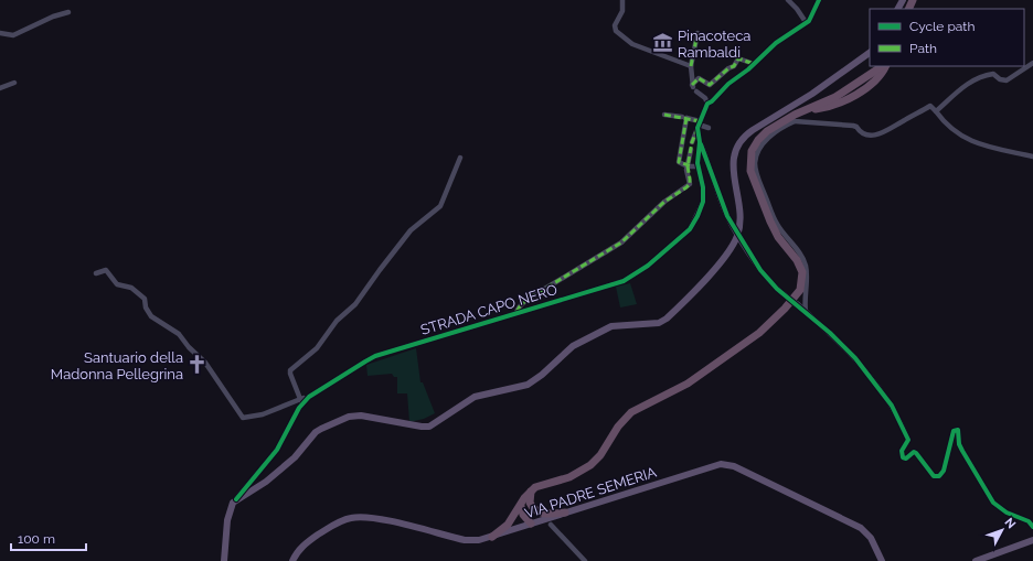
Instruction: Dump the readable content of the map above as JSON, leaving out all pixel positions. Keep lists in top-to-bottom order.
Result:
{
  "streets": {
    "main road": ["STRADA CAPO NERO", "VIA PADRE SEMERIA"]
  },
  "places": {
    "museum": ["Pinacoteca Rambaldi"],
    "church": ["Santuario della Madonna Pellegrina"]
  },
  "legend": ["Cycle path", "Path"],
  "scale_bar": "100 m",
  "north": "top right"
}
